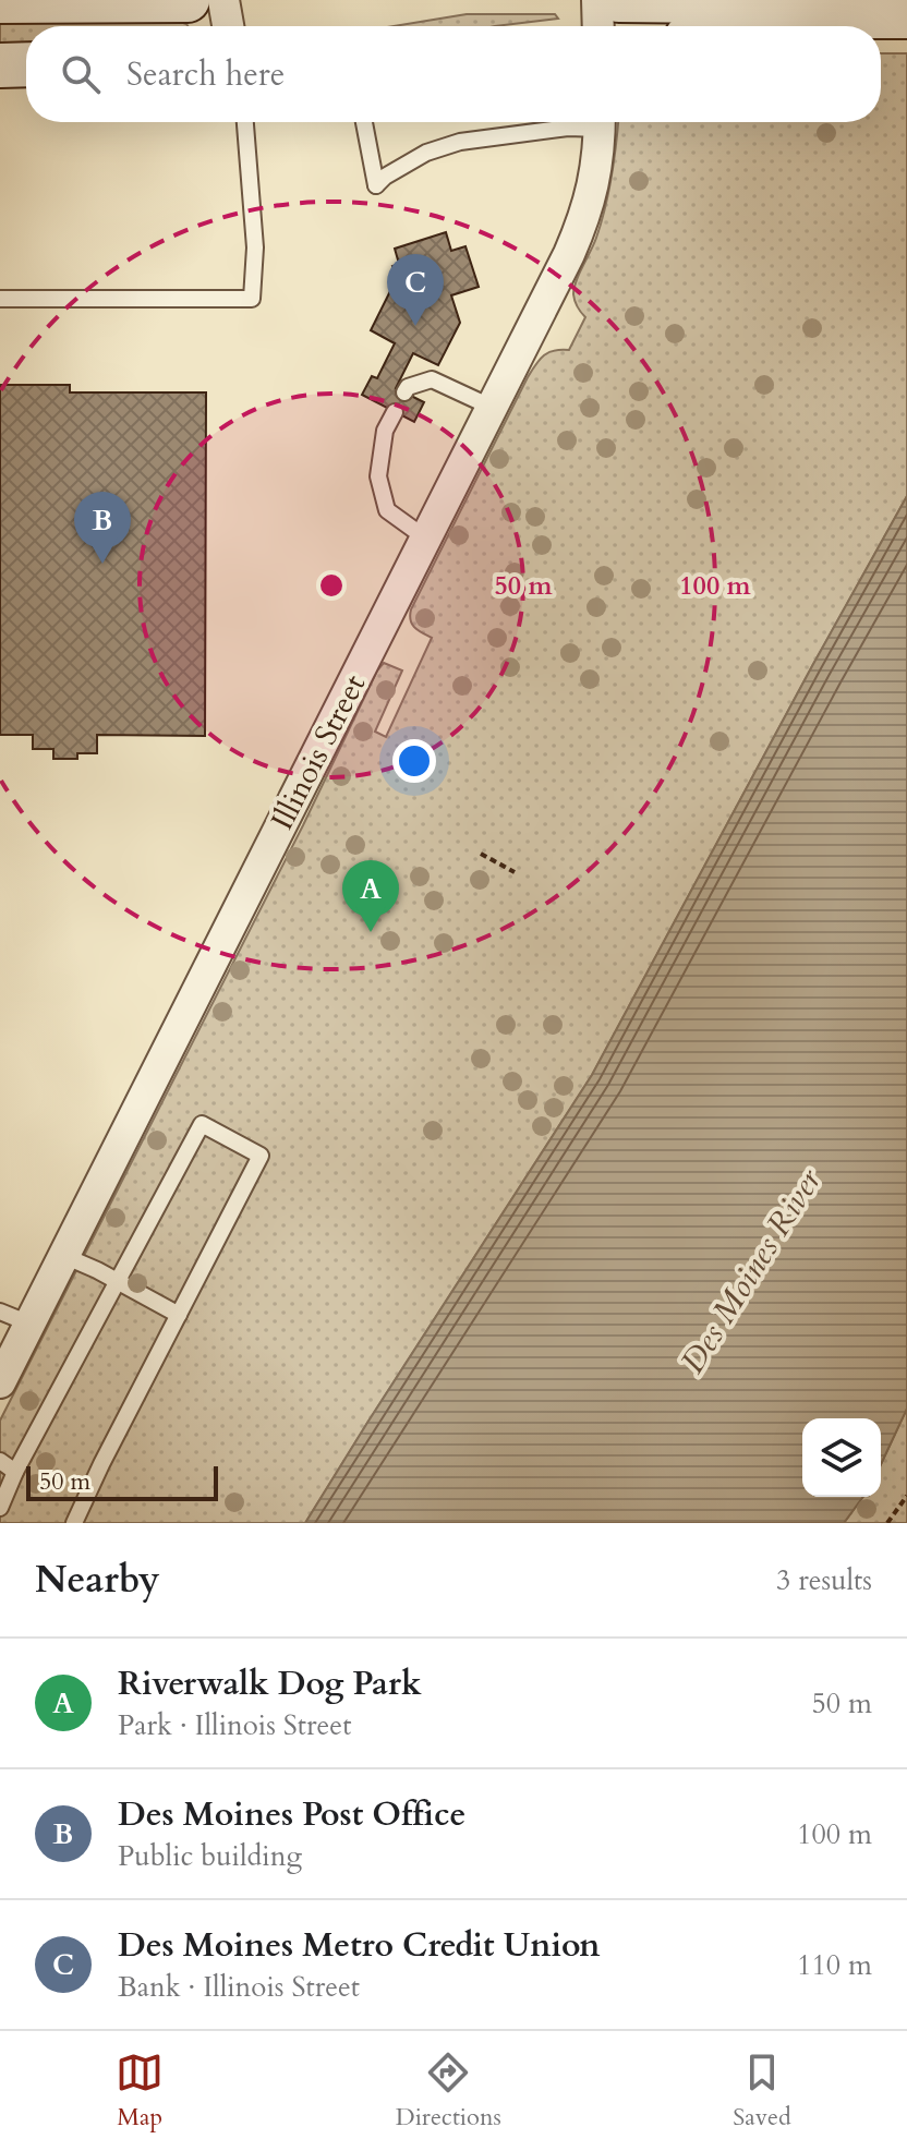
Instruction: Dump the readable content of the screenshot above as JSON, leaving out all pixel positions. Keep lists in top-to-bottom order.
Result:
{
  "streets": {
    "street": ["Illinois Street"]
  },
  "water": ["Des Moines River"],
  "scale_bar": "50 m",
  "page": {
    "search": "Search here",
    "pins": ["C", "B", "A"],
    "scale": "50 m",
    "heading": ["Nearby", "3 results"],
    "list": [
      {
        "mark": "A",
        "name": "Riverwalk Dog Park",
        "note": "Park · Illinois Street",
        "value": "50 m"
      },
      {
        "mark": "B",
        "name": "Des Moines Post Office",
        "note": "Public building",
        "value": "100 m"
      },
      {
        "mark": "C",
        "name": "Des Moines Metro Credit Union",
        "note": "Bank · Illinois Street",
        "value": "110 m"
      }
    ],
    "nav": ["Map", "Directions", "Saved"]
  },
  "rings": ["50 m", "100 m"]
}
